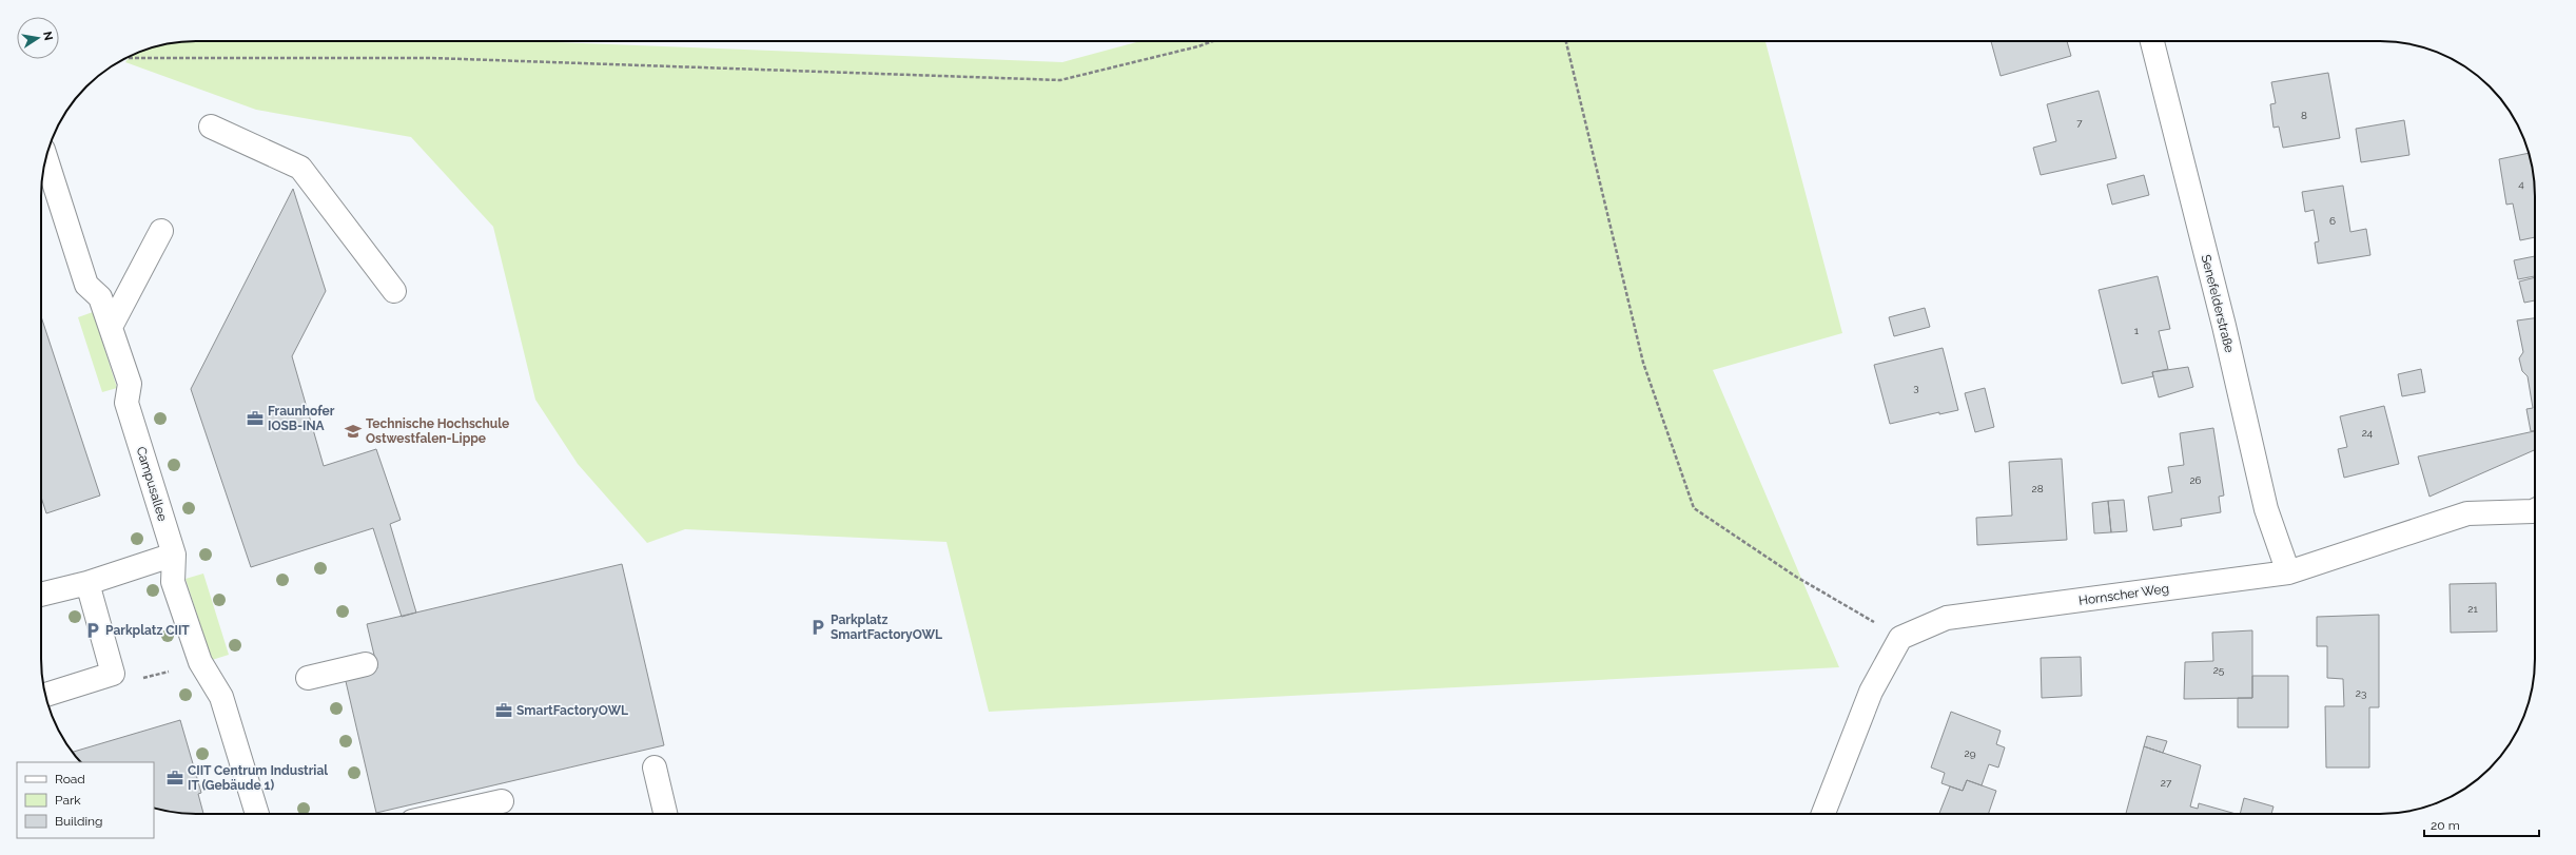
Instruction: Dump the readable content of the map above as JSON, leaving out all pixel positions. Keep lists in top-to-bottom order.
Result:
{
  "streets": {
    "street": ["Senefelderstraße", "Campusallee", "Hornscher Weg"]
  },
  "crossings": [
    ["Senefelderstraße", "Hornscher Weg"]
  ],
  "places": {
    "office": ["Fraunhofer IOSB-INA", "SmartFactoryOWL", "CIIT Centrum Industrial IT (Gebäude 1)"],
    "school or university": ["Technische Hochschule Ostwestfalen-Lippe"],
    "parking": ["Parkplatz SmartFactoryOWL", "Parkplatz CIIT"]
  },
  "house_numbers": [
    "8",
    "7",
    "4",
    "6",
    "1",
    "3",
    "24",
    "26",
    "28",
    "21",
    "25",
    "23",
    "29",
    "27"
  ],
  "legend": ["Road", "Park", "Building"],
  "scale_bar": "20 m",
  "north": "right"
}
